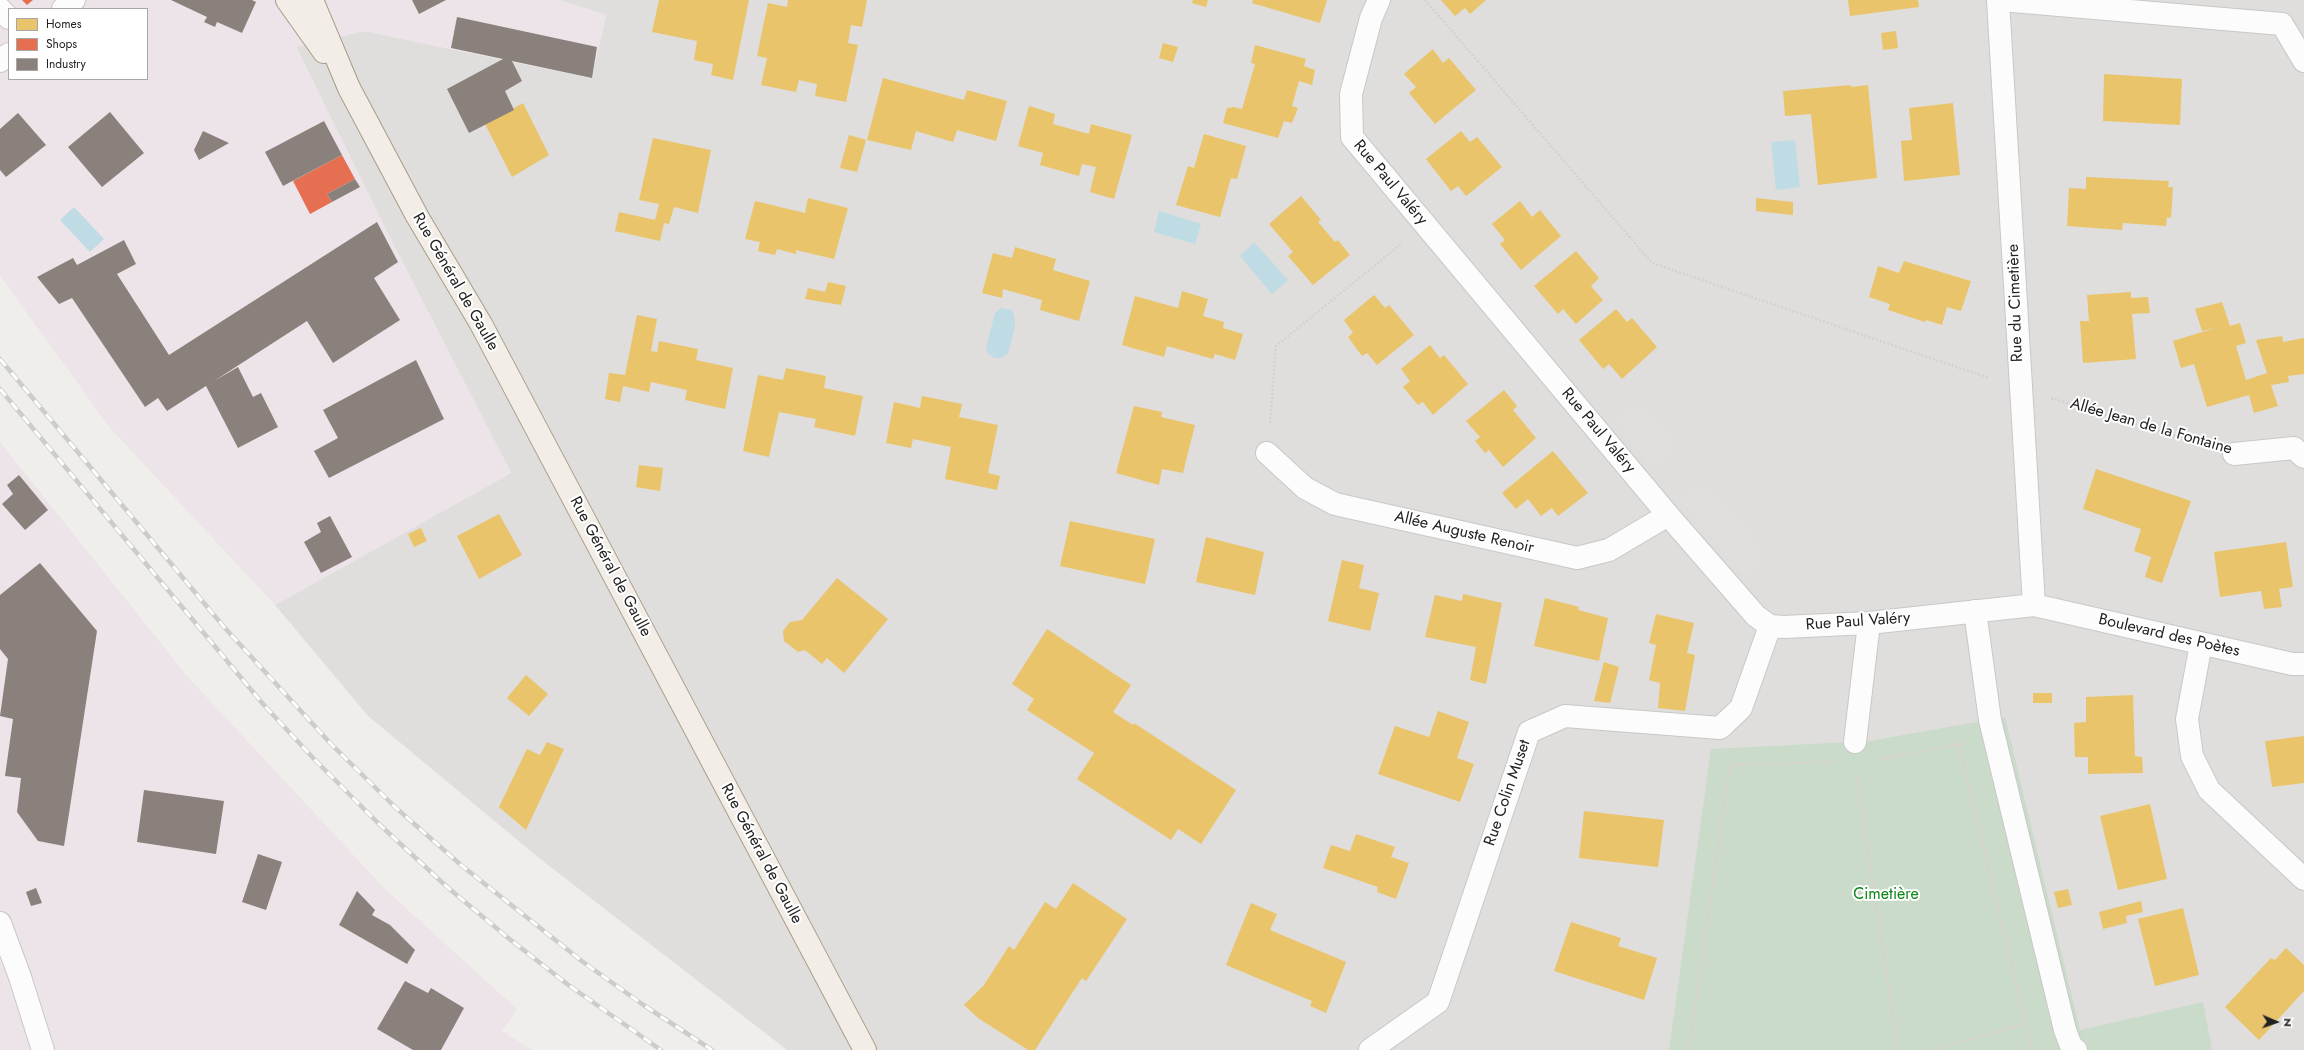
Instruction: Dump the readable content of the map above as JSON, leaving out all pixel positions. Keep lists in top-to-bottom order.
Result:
{
  "streets": {
    "main road": ["Rue Général de Gaulle"],
    "street": [
      "Rue Paul Valéry",
      "Rue du Cimetière",
      "Allée Jean de la Fontaine",
      "Allée Auguste Renoir",
      "Boulevard des Poètes",
      "Rue Colin Muset"
    ]
  },
  "crossings": [
    ["Rue Paul Valéry", "Rue du Cimetière"],
    ["Rue Paul Valéry", "Allée Auguste Renoir"],
    ["Rue Paul Valéry", "Boulevard des Poètes"],
    ["Rue Paul Valéry", "Rue Colin Muset"],
    ["Rue du Cimetière", "Allée Jean de la Fontaine"],
    ["Rue du Cimetière", "Boulevard des Poètes"]
  ],
  "parks": ["Cimetière"],
  "legend": ["Homes", "Shops", "Industry"],
  "north": "right"
}
